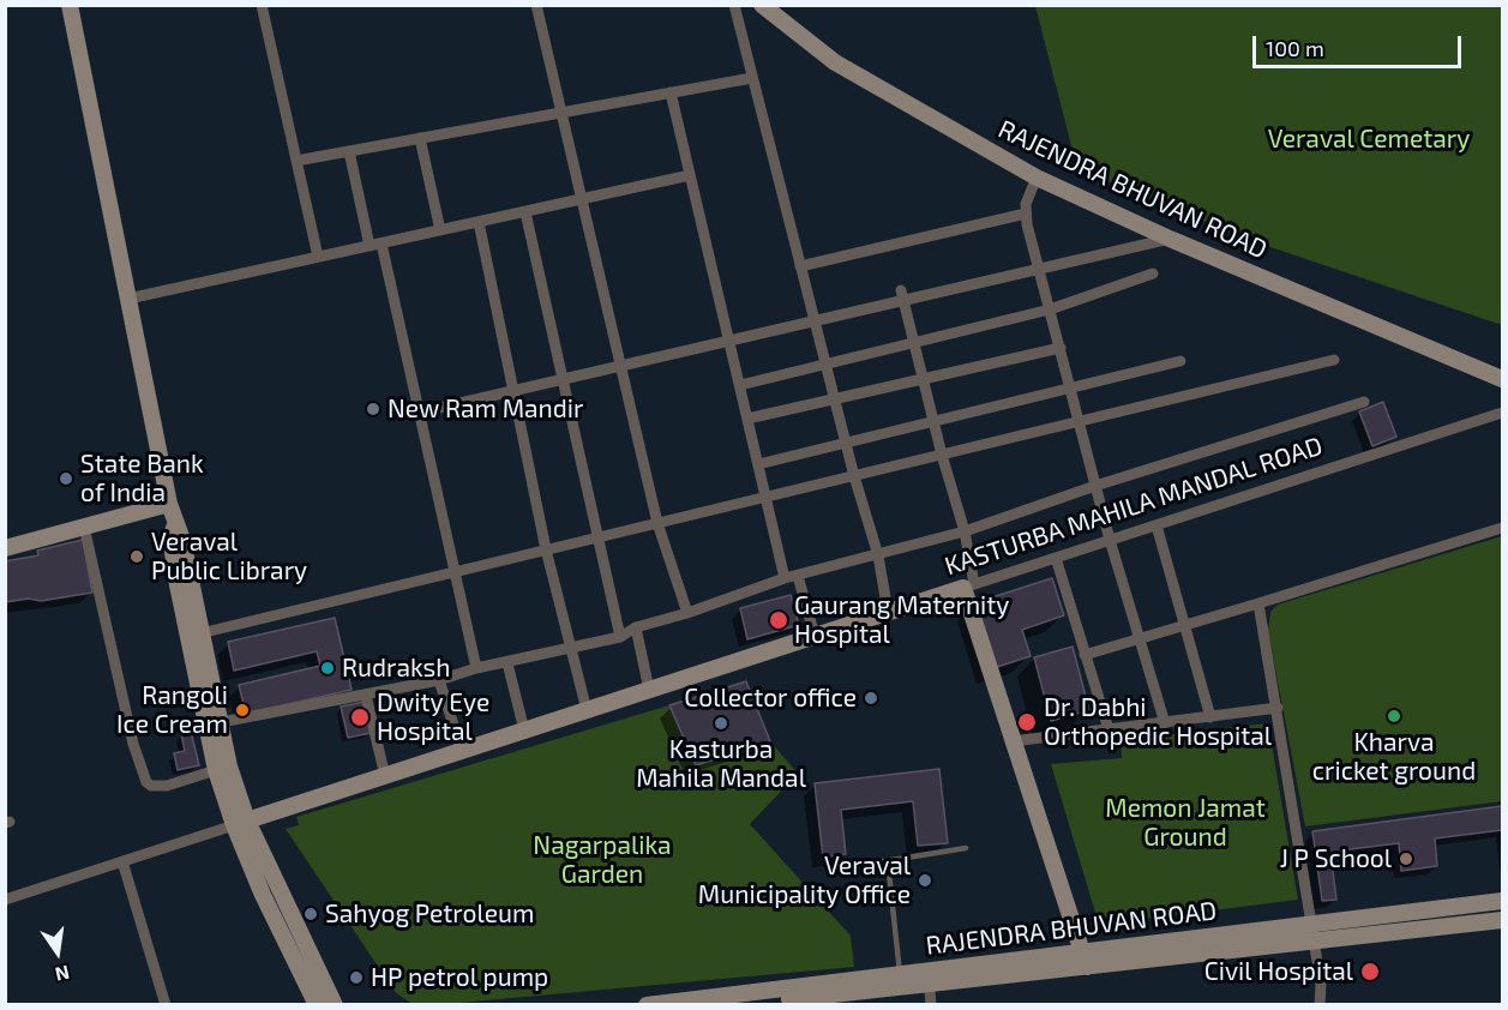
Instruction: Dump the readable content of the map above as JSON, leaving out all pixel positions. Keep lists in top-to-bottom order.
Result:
{
  "streets": {
    "street": ["RAJENDRA BHUVAN ROAD", "KASTURBA MAHILA MANDAL ROAD"]
  },
  "parks": ["Veraval Cemetary", "Memon Jamat Ground", "Nagarpalika Garden"],
  "places": [
    "New Ram Mandir",
    "State Bank of India",
    "Veraval Public Library",
    "Gaurang Maternity Hospital",
    "Rudraksh",
    "Collector office",
    "Rangoli Ice Cream",
    "Kharva cricket ground",
    "Dwity Eye Hospital",
    "Dr. Dabhi Orthopedic Hospital",
    "Kasturba Mahila Mandal",
    "J P School",
    "Veraval Municipality Office",
    "Sahyog Petroleum",
    "Civil Hospital",
    "HP petrol pump"
  ],
  "scale_bar": "100 m",
  "north": "bottom"
}
